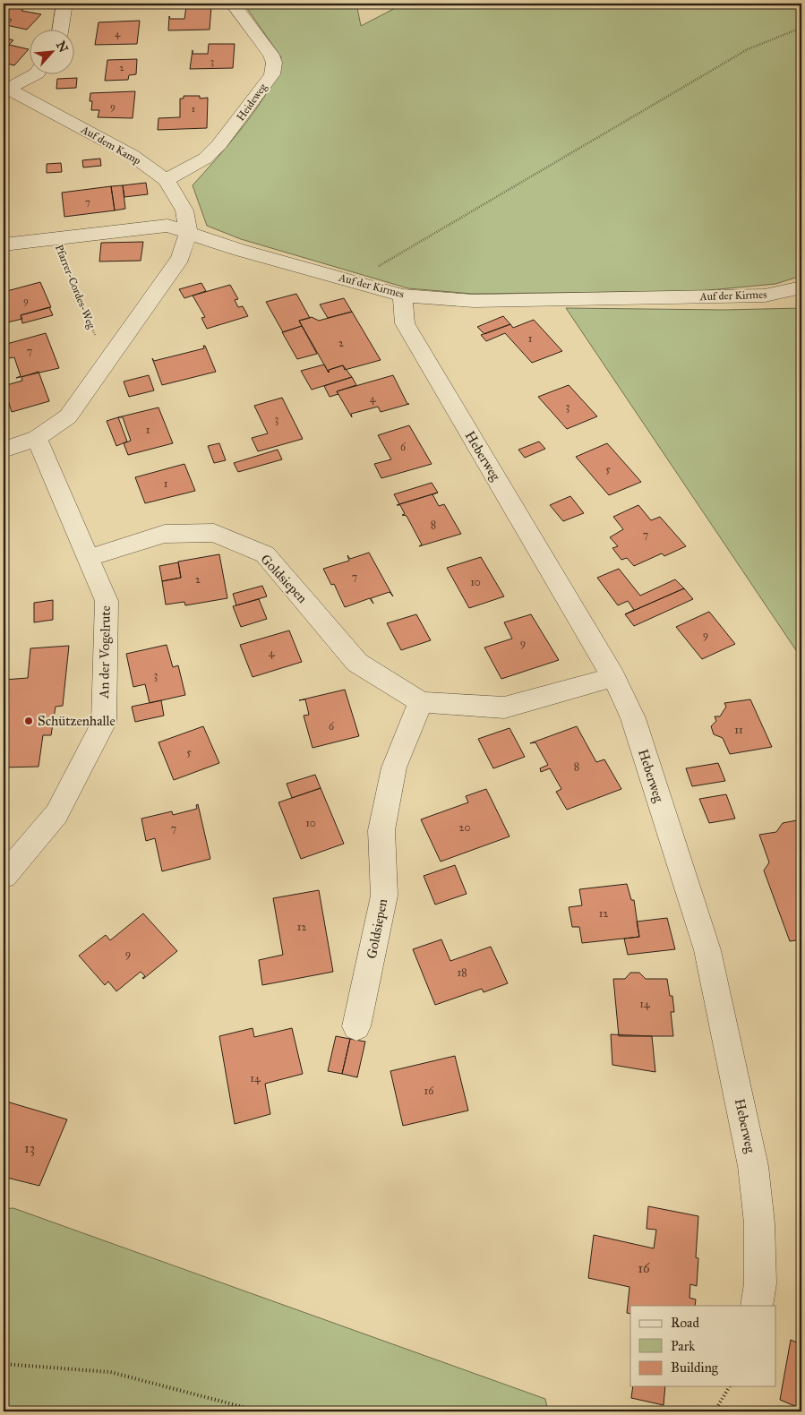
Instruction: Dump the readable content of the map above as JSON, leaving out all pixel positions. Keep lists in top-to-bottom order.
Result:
{
  "streets": {
    "street": [
      "Heideweg",
      "Auf dem Kamp",
      "Auf der Kirmes",
      "Heberweg",
      "Goldsiepen",
      "An der Vogelrute"
    ],
    "path": ["Pfarrer-Cordes-Weg"]
  },
  "crossings": [
    ["Heideweg", "Auf dem Kamp"],
    ["Auf dem Kamp", "Auf der Kirmes"],
    ["Auf der Kirmes", "Pfarrer-Cordes-Weg"],
    ["Auf der Kirmes", "Heberweg"],
    ["Heberweg", "Goldsiepen"],
    ["Goldsiepen", "An der Vogelrute"]
  ],
  "places": ["Schützenhalle"],
  "house_numbers": [
    "4",
    "3",
    "2",
    "9",
    "1",
    "7",
    "9",
    "1",
    "2",
    "7",
    "4",
    "3",
    "3",
    "1",
    "6",
    "5",
    "1",
    "8",
    "7",
    "7",
    "2",
    "10",
    "9",
    "9",
    "4",
    "3",
    "6",
    "11",
    "5",
    "8",
    "10",
    "20",
    "7",
    "12",
    "12",
    "9",
    "18",
    "14",
    "14",
    "16",
    "13",
    "16"
  ],
  "legend": ["Road", "Park", "Building"],
  "north": "top right"
}
